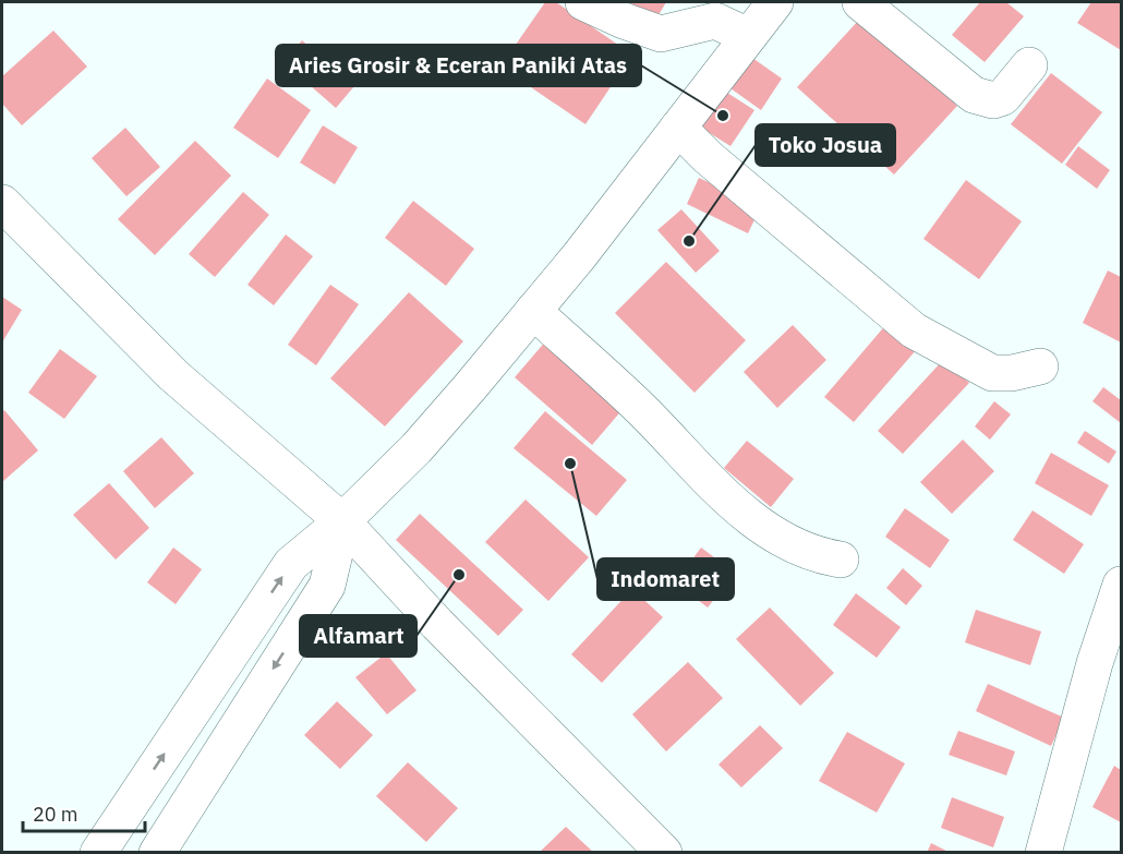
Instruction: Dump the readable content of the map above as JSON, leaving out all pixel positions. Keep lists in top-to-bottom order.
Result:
{
  "places": [
    "Aries Grosir & Eceran Paniki Atas",
    "Toko Josua",
    "Indomaret",
    "Alfamart"
  ],
  "scale_bar": "20 m"
}
